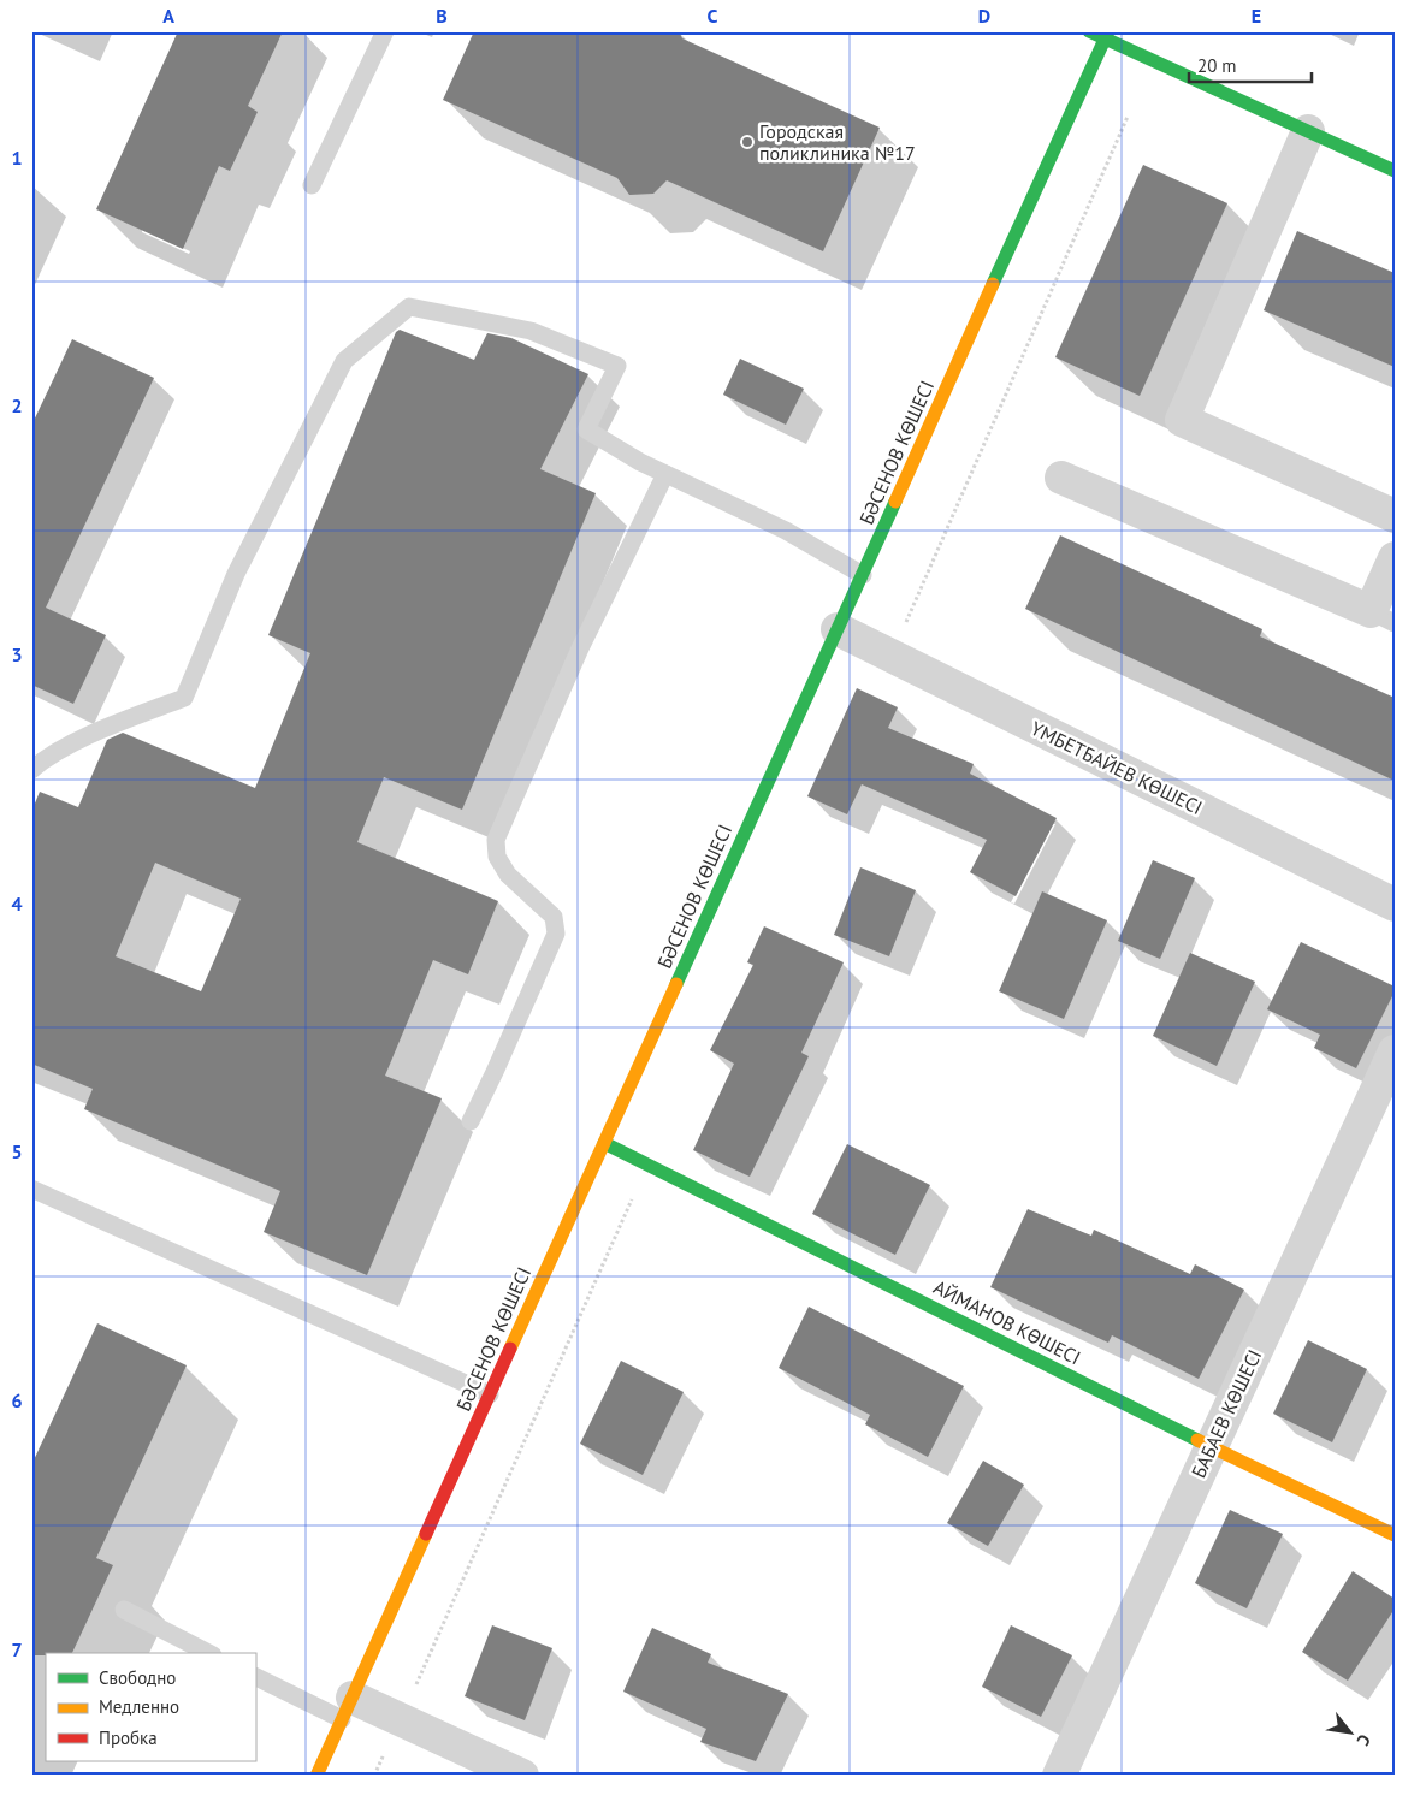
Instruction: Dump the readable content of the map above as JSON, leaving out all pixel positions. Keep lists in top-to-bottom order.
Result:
{
  "streets": {
    "street": [
      "БӘСЕНОВ КӨШЕСІ",
      "ҮМБЕТБАЙЕВ КӨШЕСІ",
      "АЙМАНОВ КӨШЕСІ",
      "БАБАЕВ КӨШЕСІ"
    ]
  },
  "crossings": [
    ["БӘСЕНОВ КӨШЕСІ", "ҮМБЕТБАЙЕВ КӨШЕСІ"],
    ["БӘСЕНОВ КӨШЕСІ", "АЙМАНОВ КӨШЕСІ"],
    ["АЙМАНОВ КӨШЕСІ", "БАБАЕВ КӨШЕСІ"]
  ],
  "places": ["Городская поликлиника №17"],
  "legend": ["Свободно", "Медленно", "Пробка"],
  "scale_bar": "20 m",
  "north": "bottom right",
  "grid": {
    "columns": [
      "A",
      "B",
      "C",
      "D",
      "E"
    ],
    "rows": [
      "1",
      "2",
      "3",
      "4",
      "5",
      "6",
      "7"
    ]
  }
}
